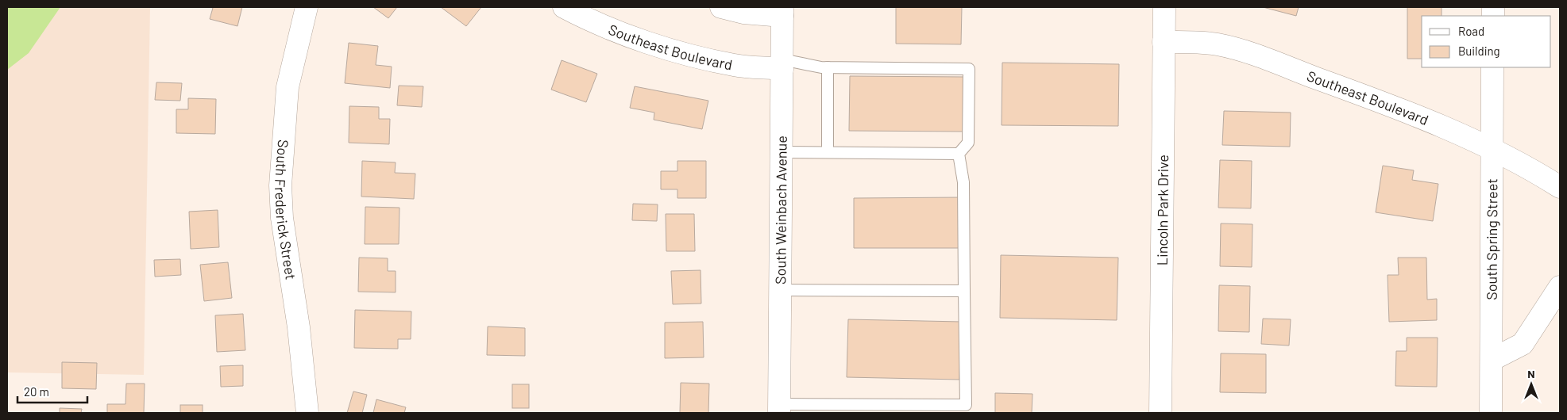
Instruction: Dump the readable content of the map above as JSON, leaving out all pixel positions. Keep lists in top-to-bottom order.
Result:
{
  "streets": {
    "street": [
      "Southeast Boulevard",
      "South Frederick Street",
      "South Weinbach Avenue",
      "Lincoln Park Drive",
      "South Spring Street"
    ]
  },
  "crossings": [
    ["Southeast Boulevard", "South Weinbach Avenue"],
    ["Southeast Boulevard", "Lincoln Park Drive"],
    ["Southeast Boulevard", "South Spring Street"]
  ],
  "legend": ["Road", "Building"],
  "scale_bar": "20 m",
  "north": "top"
}
